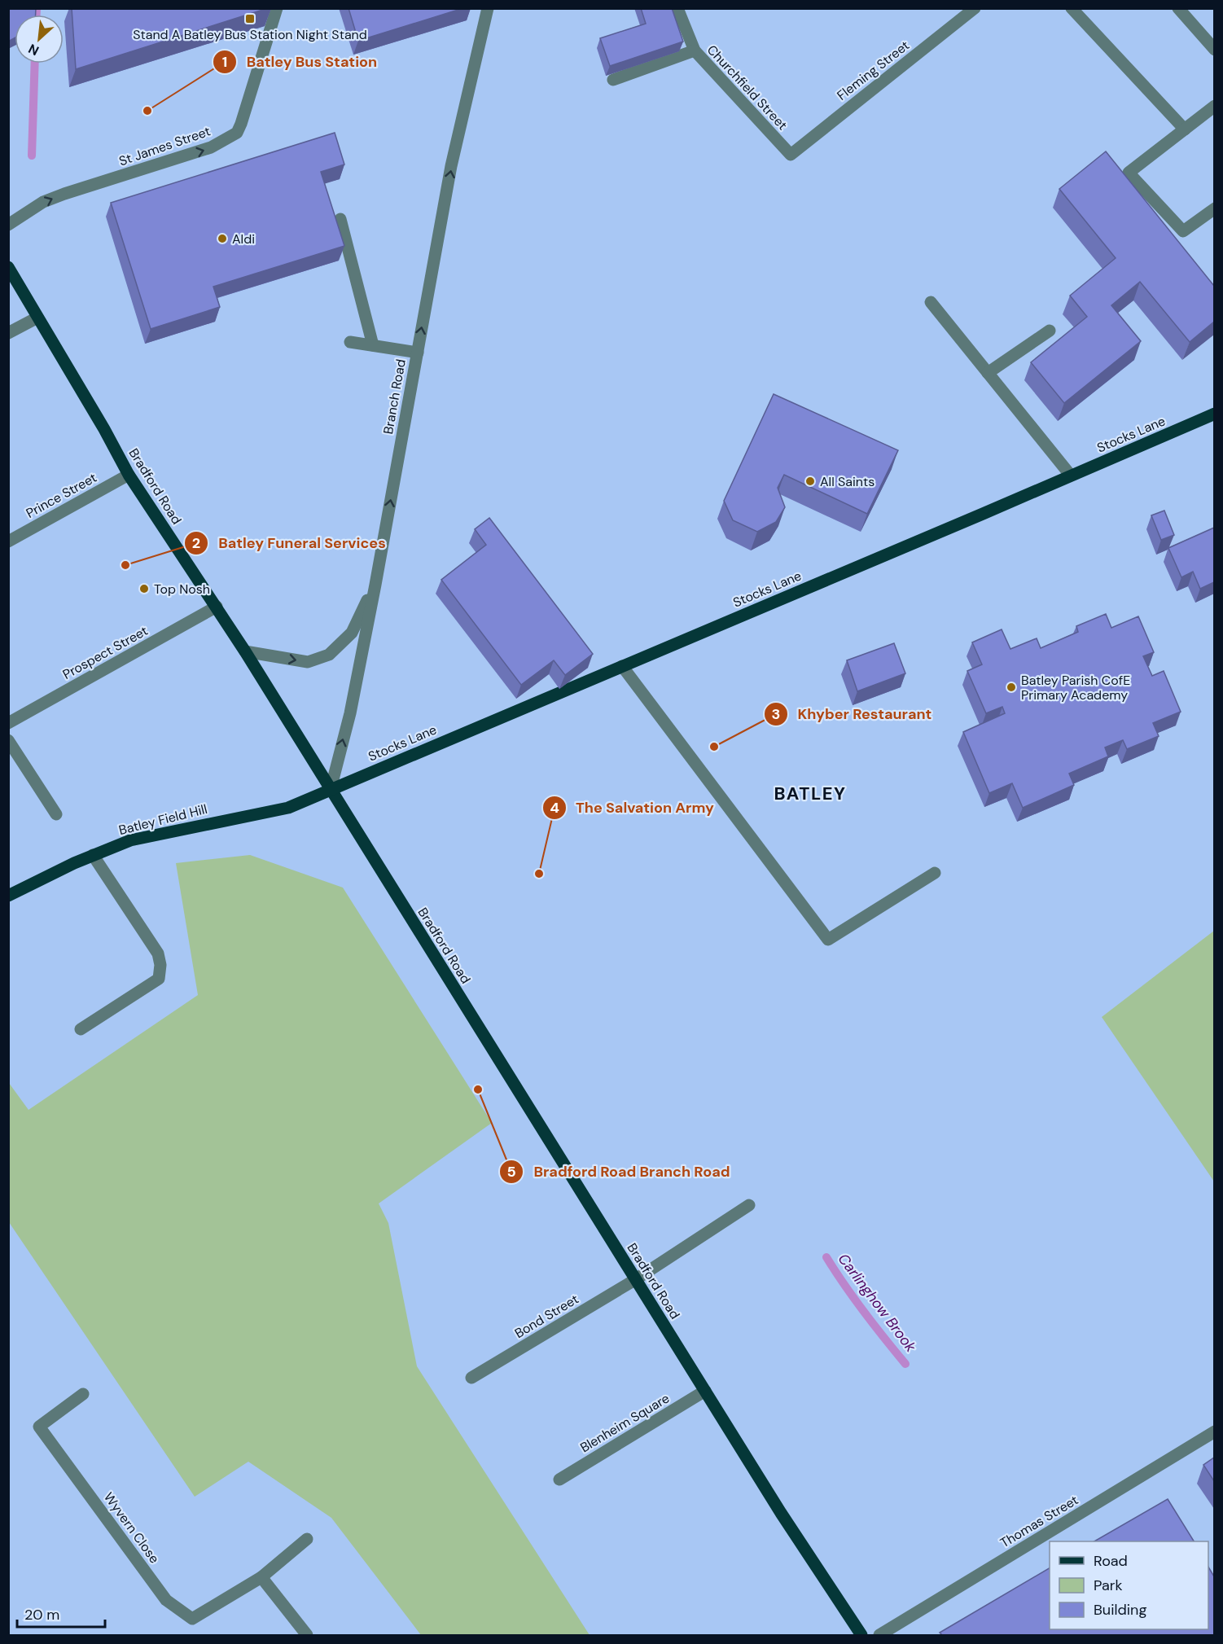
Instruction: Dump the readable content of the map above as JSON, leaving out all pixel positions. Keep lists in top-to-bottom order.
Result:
{
  "streets": {
    "main road": ["Stocks Lane", "Bradford Road", "Batley Field Hill"],
    "street": [
      "Fleming Street",
      "Churchfield Street",
      "St James Street",
      "Branch Road",
      "Prince Street",
      "Prospect Street",
      "Bond Street",
      "Blenheim Square",
      "Thomas Street",
      "Wyvern Close"
    ]
  },
  "crossings": [
    ["Fleming Street", "Churchfield Street"],
    ["Branch Road", "Stocks Lane"],
    ["Branch Road", "Bradford Road"],
    ["Branch Road", "Batley Field Hill"],
    ["Stocks Lane", "Bradford Road"],
    ["Stocks Lane", "Batley Field Hill"],
    ["Bradford Road", "Prince Street"],
    ["Bradford Road", "Prospect Street"],
    ["Bradford Road", "Batley Field Hill"],
    ["Bradford Road", "Bond Street"],
    ["Bradford Road", "Blenheim Square"]
  ],
  "one_way": ["St James Street", "Branch Road"],
  "districts": ["BATLEY"],
  "water": ["Carlinghow Brook"],
  "places": {
    "transit": ["Stand A Batley Bus Station Night Stand"],
    "other": [
      "Batley Bus Station",
      "Aldi",
      "All Saints",
      "Batley Funeral Services",
      "Top Nosh",
      "Batley Parish CofE Primary Academy",
      "Khyber Restaurant",
      "The Salvation Army",
      "Bradford Road Branch Road"
    ]
  },
  "legend": ["Road", "Park", "Building"],
  "scale_bar": "20 m",
  "north": "bottom left"
}
